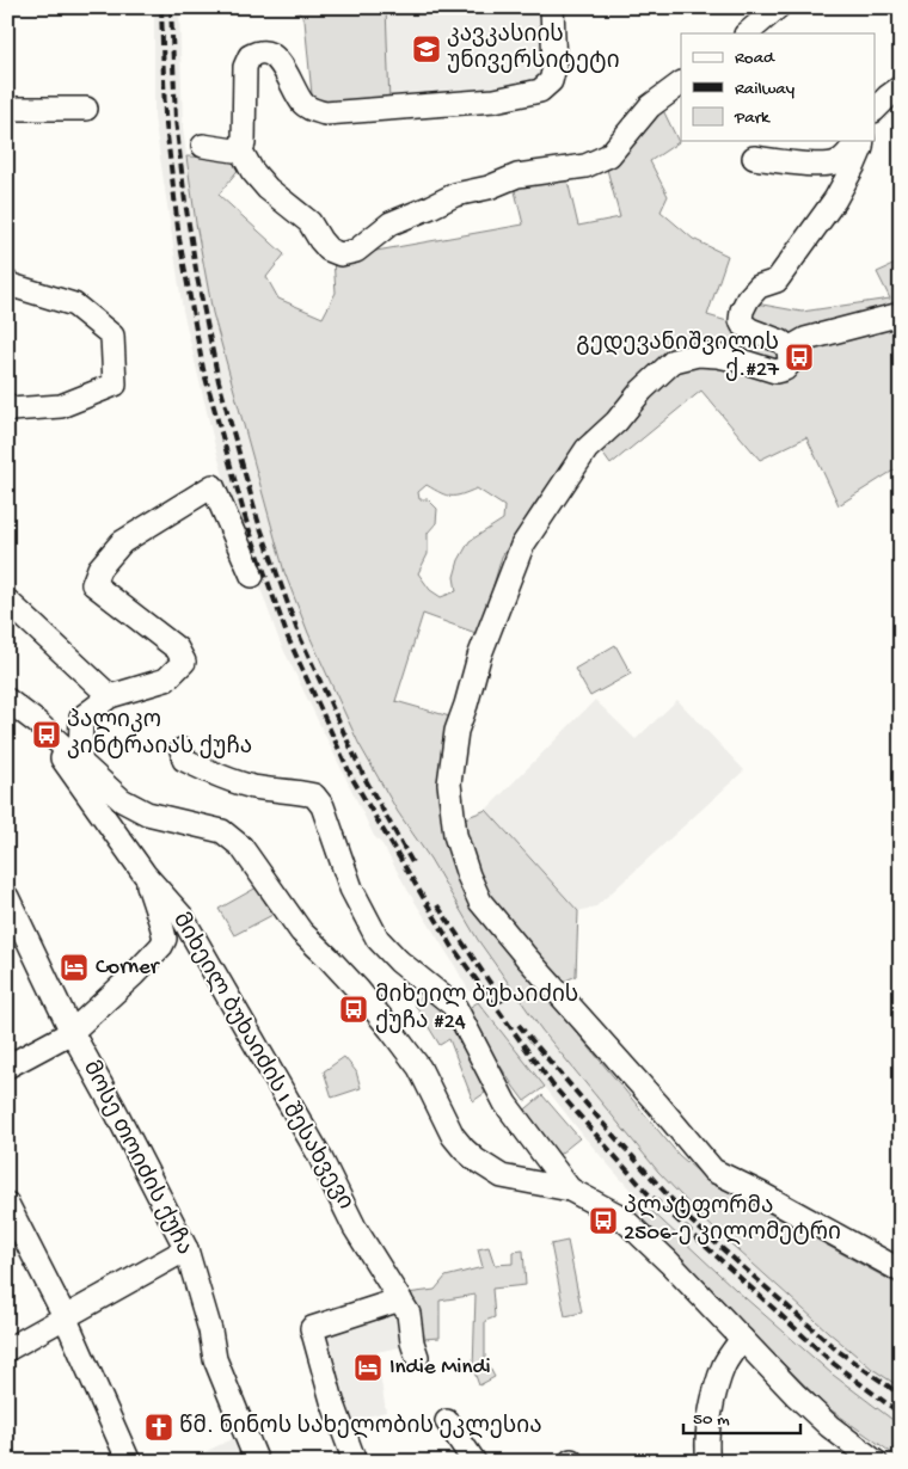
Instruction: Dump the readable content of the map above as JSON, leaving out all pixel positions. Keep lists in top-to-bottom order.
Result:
{
  "streets": {
    "street": ["მიხეილ ბუხაიძის I შესახვევი", "მოსე თოიძის ქუჩა"]
  },
  "places": {
    "school or university": ["კავკასიის უნივერსიტეტი"],
    "bus stop": [
      "გედევანიშვილის ქ.#27",
      "პალიკო კინტრაიას ქუჩა",
      "მიხეილ ბუხაიძის ქუჩა #24",
      "პლატფორმა 2506-ე კილომეტრი"
    ],
    "hotel": ["Corner", "Indie Mindi"],
    "church": ["წმ. ნინოს სახელობის ეკლესია"]
  },
  "legend": ["Road", "Railway", "Park"],
  "scale_bar": "50 m"
}
